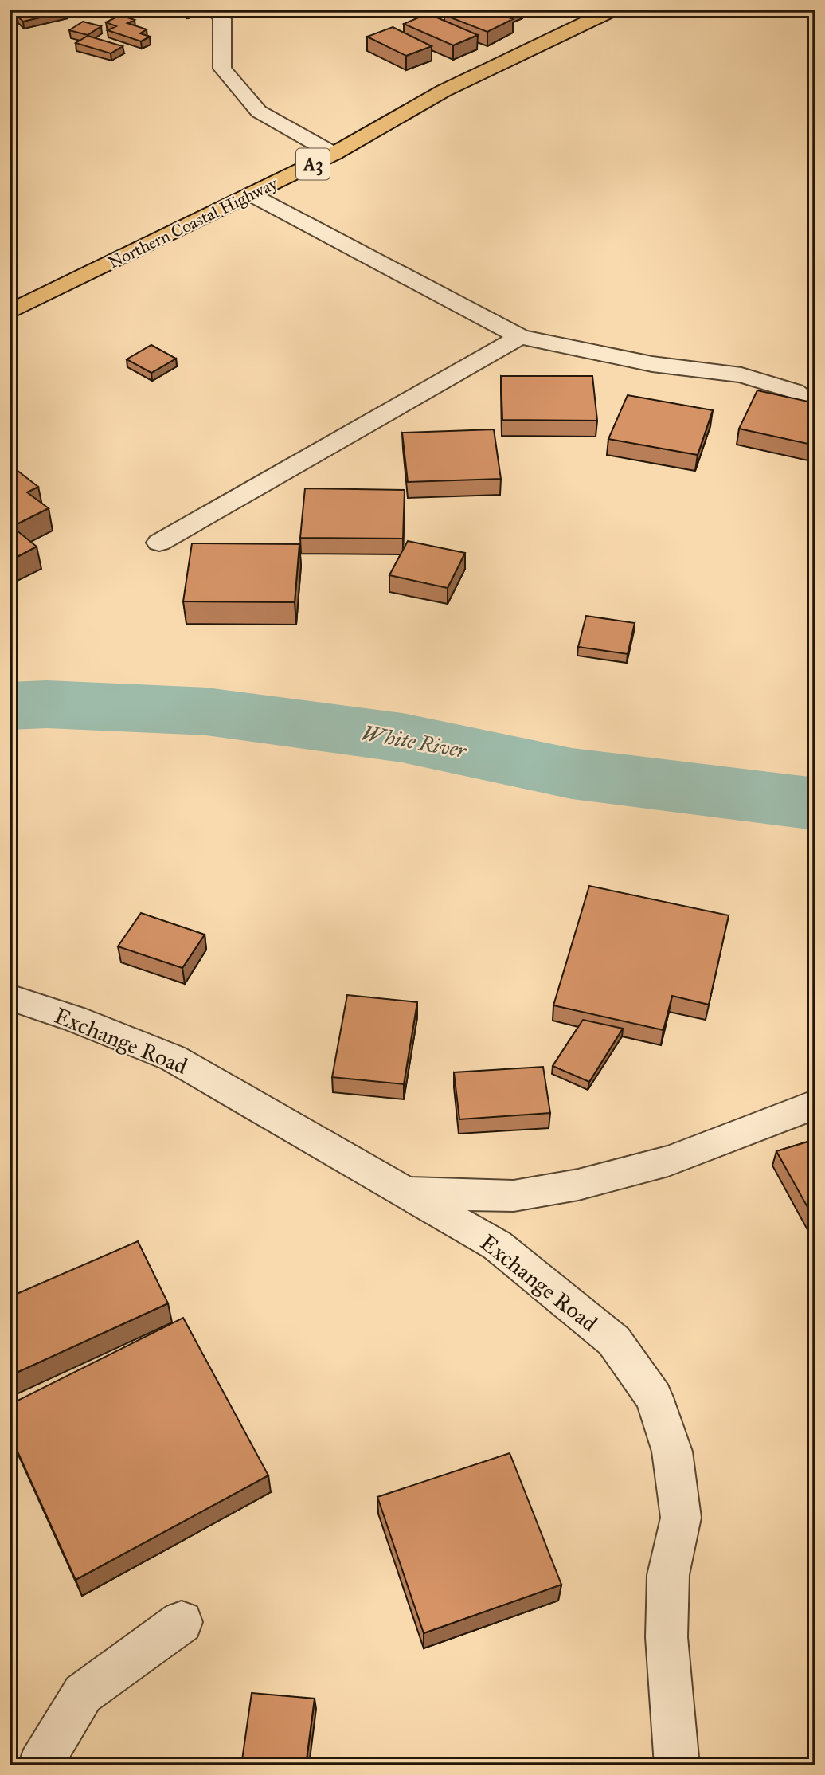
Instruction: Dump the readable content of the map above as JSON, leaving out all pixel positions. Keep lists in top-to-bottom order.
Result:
{
  "streets": {
    "main road": ["A3", "Northern Coastal Highway"],
    "street": ["Exchange Road"]
  },
  "water": ["White River"]
}
